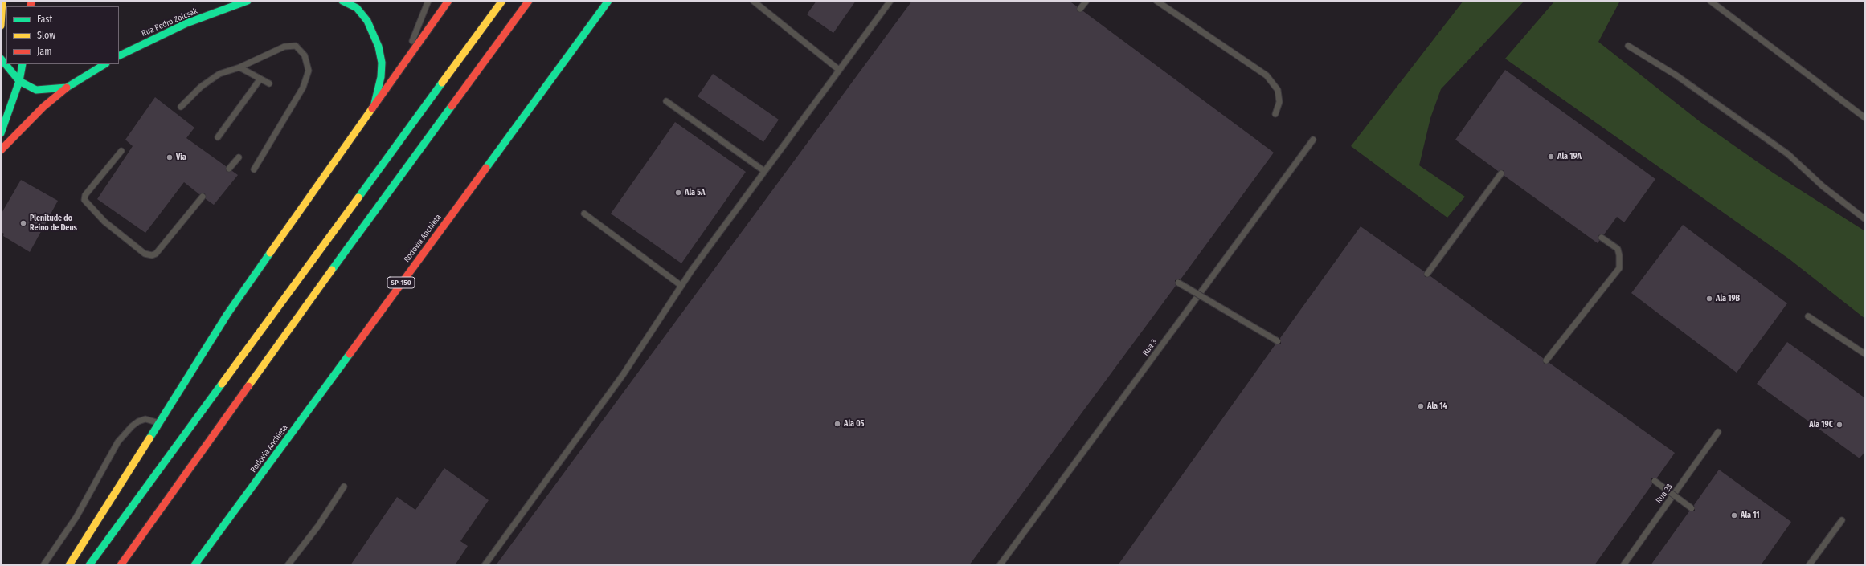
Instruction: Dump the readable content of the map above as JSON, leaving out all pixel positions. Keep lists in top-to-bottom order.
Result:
{
  "streets": {
    "main road": ["Rua Pedro Zolcsak", "Rodovia Anchieta", "SP-150"],
    "lane": ["Rua 3", "Rua 23"]
  },
  "places": [
    "Ala 19A",
    "Via",
    "Ala 5A",
    "Plenitude do Reino de Deus",
    "Ala 19B",
    "Ala 14",
    "Ala 05",
    "Ala 19C",
    "Ala 11"
  ],
  "legend": ["Fast", "Slow", "Jam"]
}
